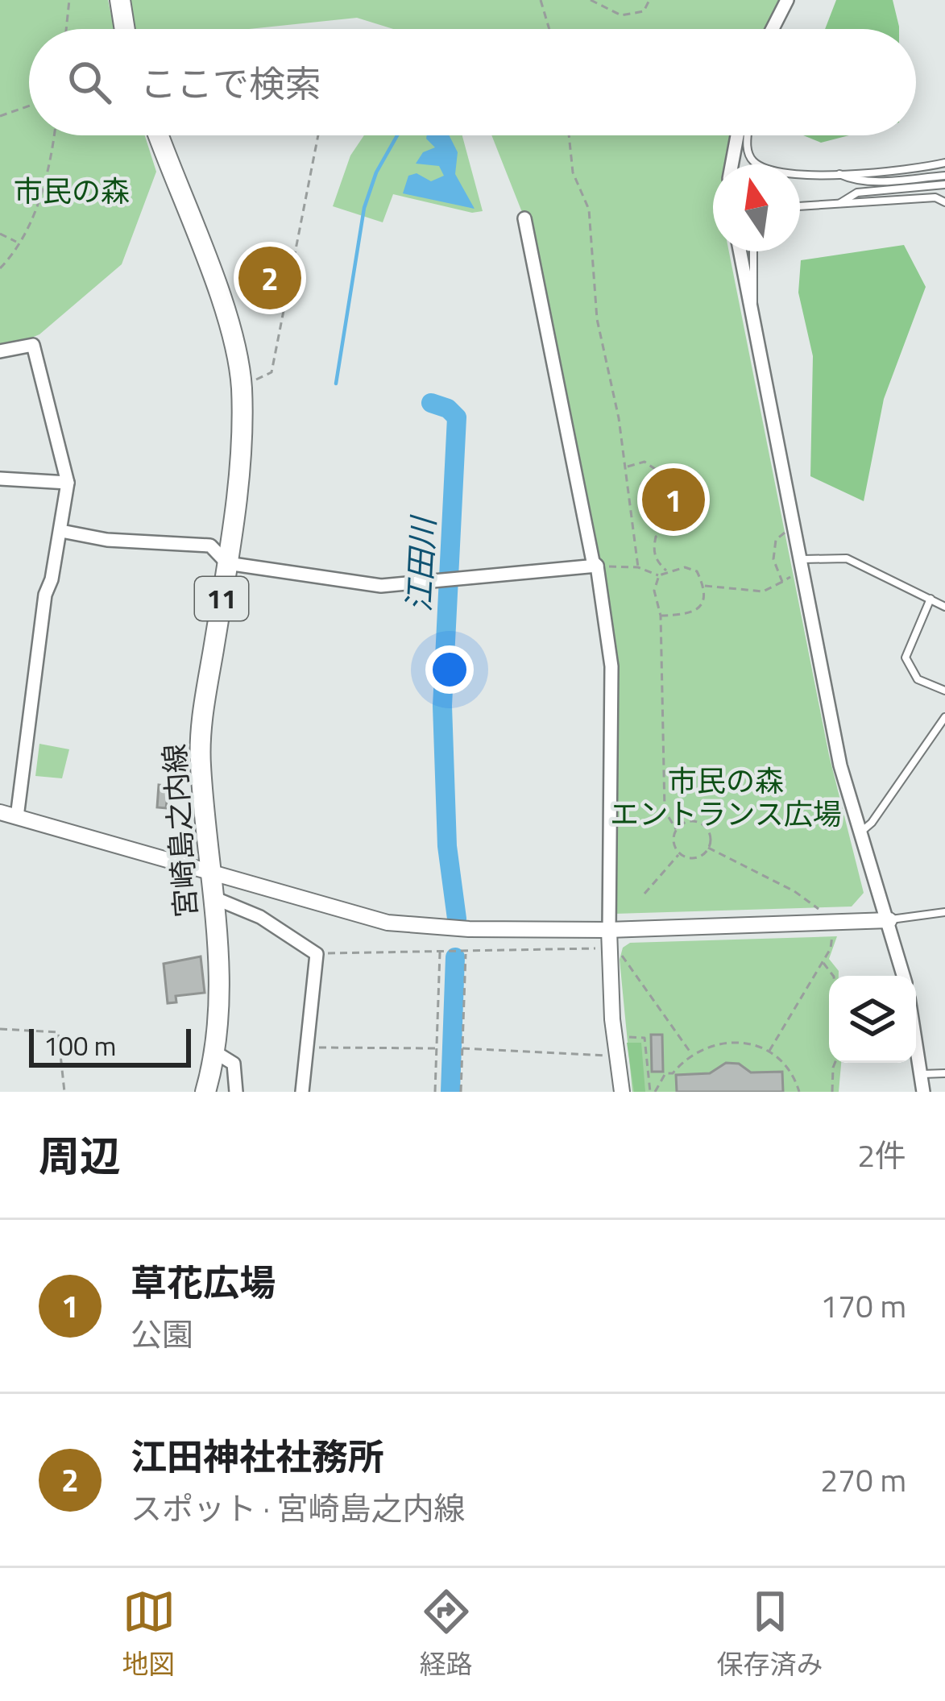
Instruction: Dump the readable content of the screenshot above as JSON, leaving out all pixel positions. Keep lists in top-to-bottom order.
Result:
{
  "streets": {
    "main road": ["11", "宮崎島之内線"]
  },
  "water": ["江田川"],
  "parks": ["市民の森", "市民の森 エントランス広場"],
  "scale_bar": "100 m",
  "north": "top",
  "page": {
    "search": "ここで検索",
    "pins": ["2", "1"],
    "scale": "100 m",
    "heading": ["周辺", "2件"],
    "list": [
      {
        "mark": "1",
        "name": "草花広場",
        "note": "公園",
        "value": "170 m"
      },
      {
        "mark": "2",
        "name": "江田神社社務所",
        "note": "スポット · 宮崎島之内線",
        "value": "270 m"
      }
    ],
    "nav": ["地図", "経路", "保存済み"]
  }
}
